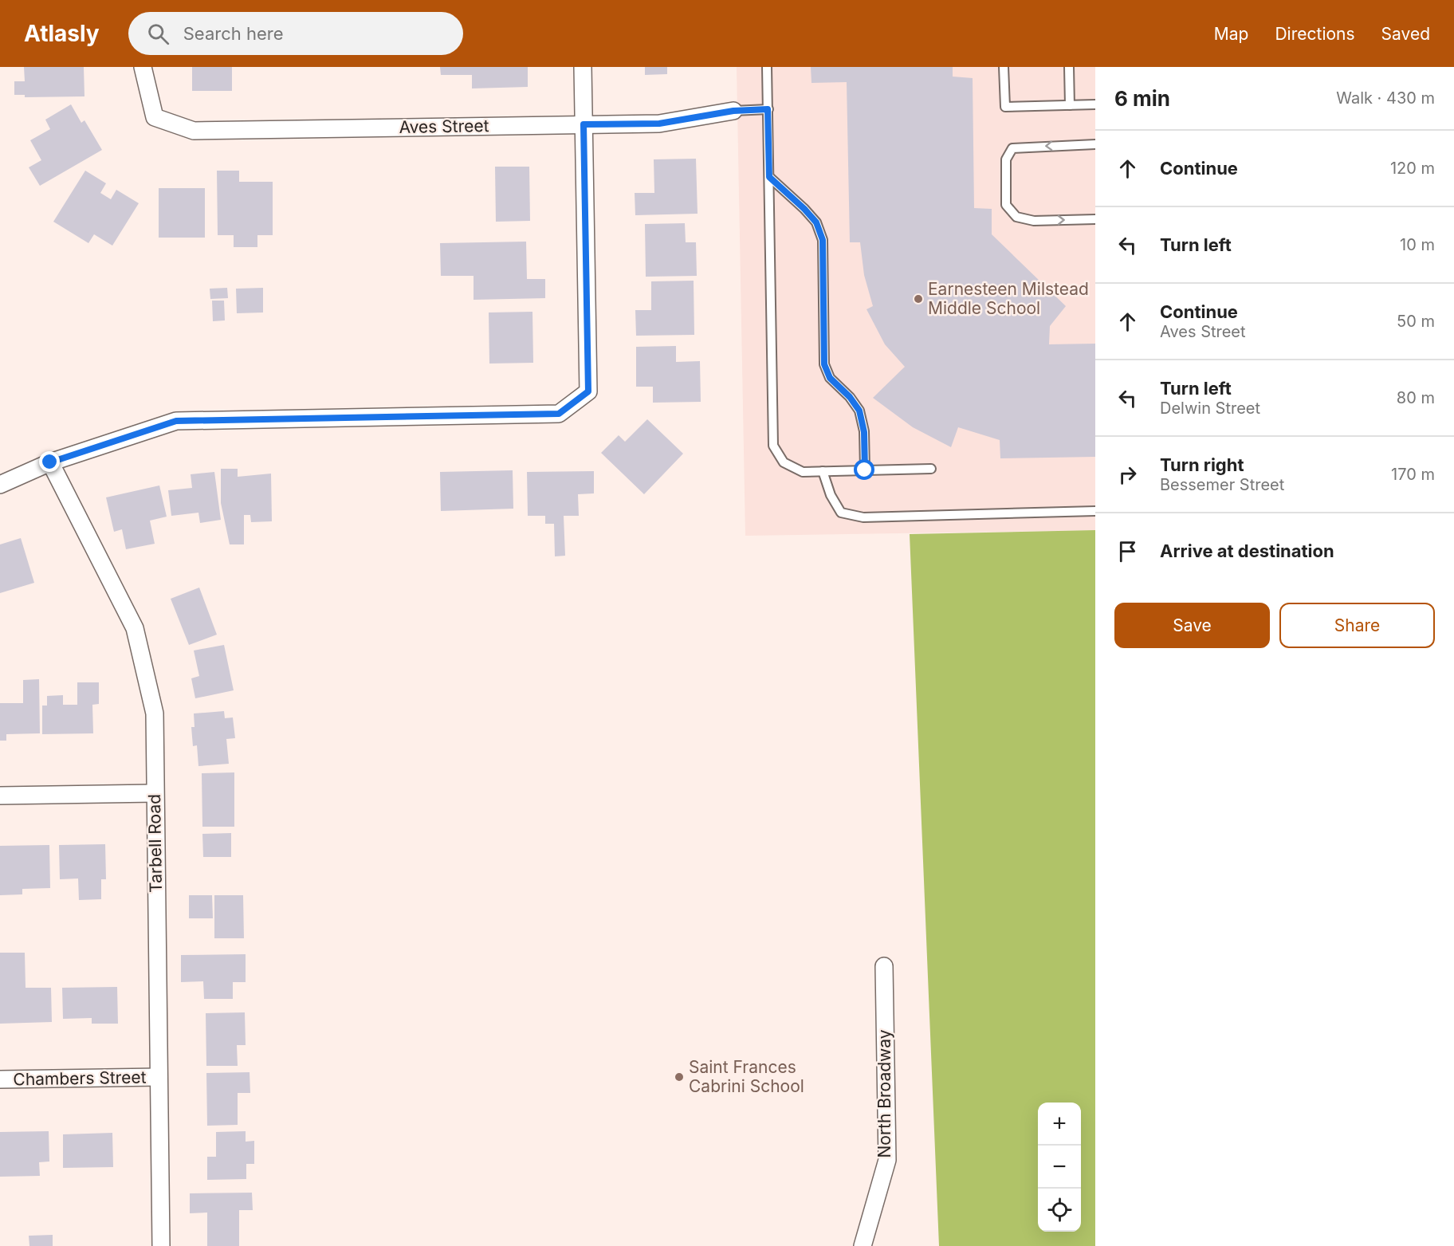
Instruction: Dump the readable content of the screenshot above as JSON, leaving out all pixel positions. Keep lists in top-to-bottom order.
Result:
{
  "streets": {
    "street": [
      "Aves Street",
      "Tarbell Road",
      "Chambers Street",
      "North Broadway"
    ]
  },
  "crossings": [
    ["Tarbell Road", "Chambers Street"]
  ],
  "places": ["Earnesteen Milstead Middle School", "Saint Frances Cabrini School"],
  "page": {
    "header": "Atlasly",
    "search": "Search here",
    "nav": ["Map", "Directions", "Saved"],
    "heading": ["6 min", "Walk · 430 m"],
    "list": [
      ["Continue", "120 m"],
      ["Turn left", "10 m"],
      ["Continue", "Aves Street", "50 m"],
      ["Turn left", "Delwin Street", "80 m"],
      ["Turn right", "Bessemer Street", "170 m"],
      "Arrive at destination"
    ],
    "buttons": ["Save", "Share"],
    "map_buttons": ["+", "−"]
  }
}
